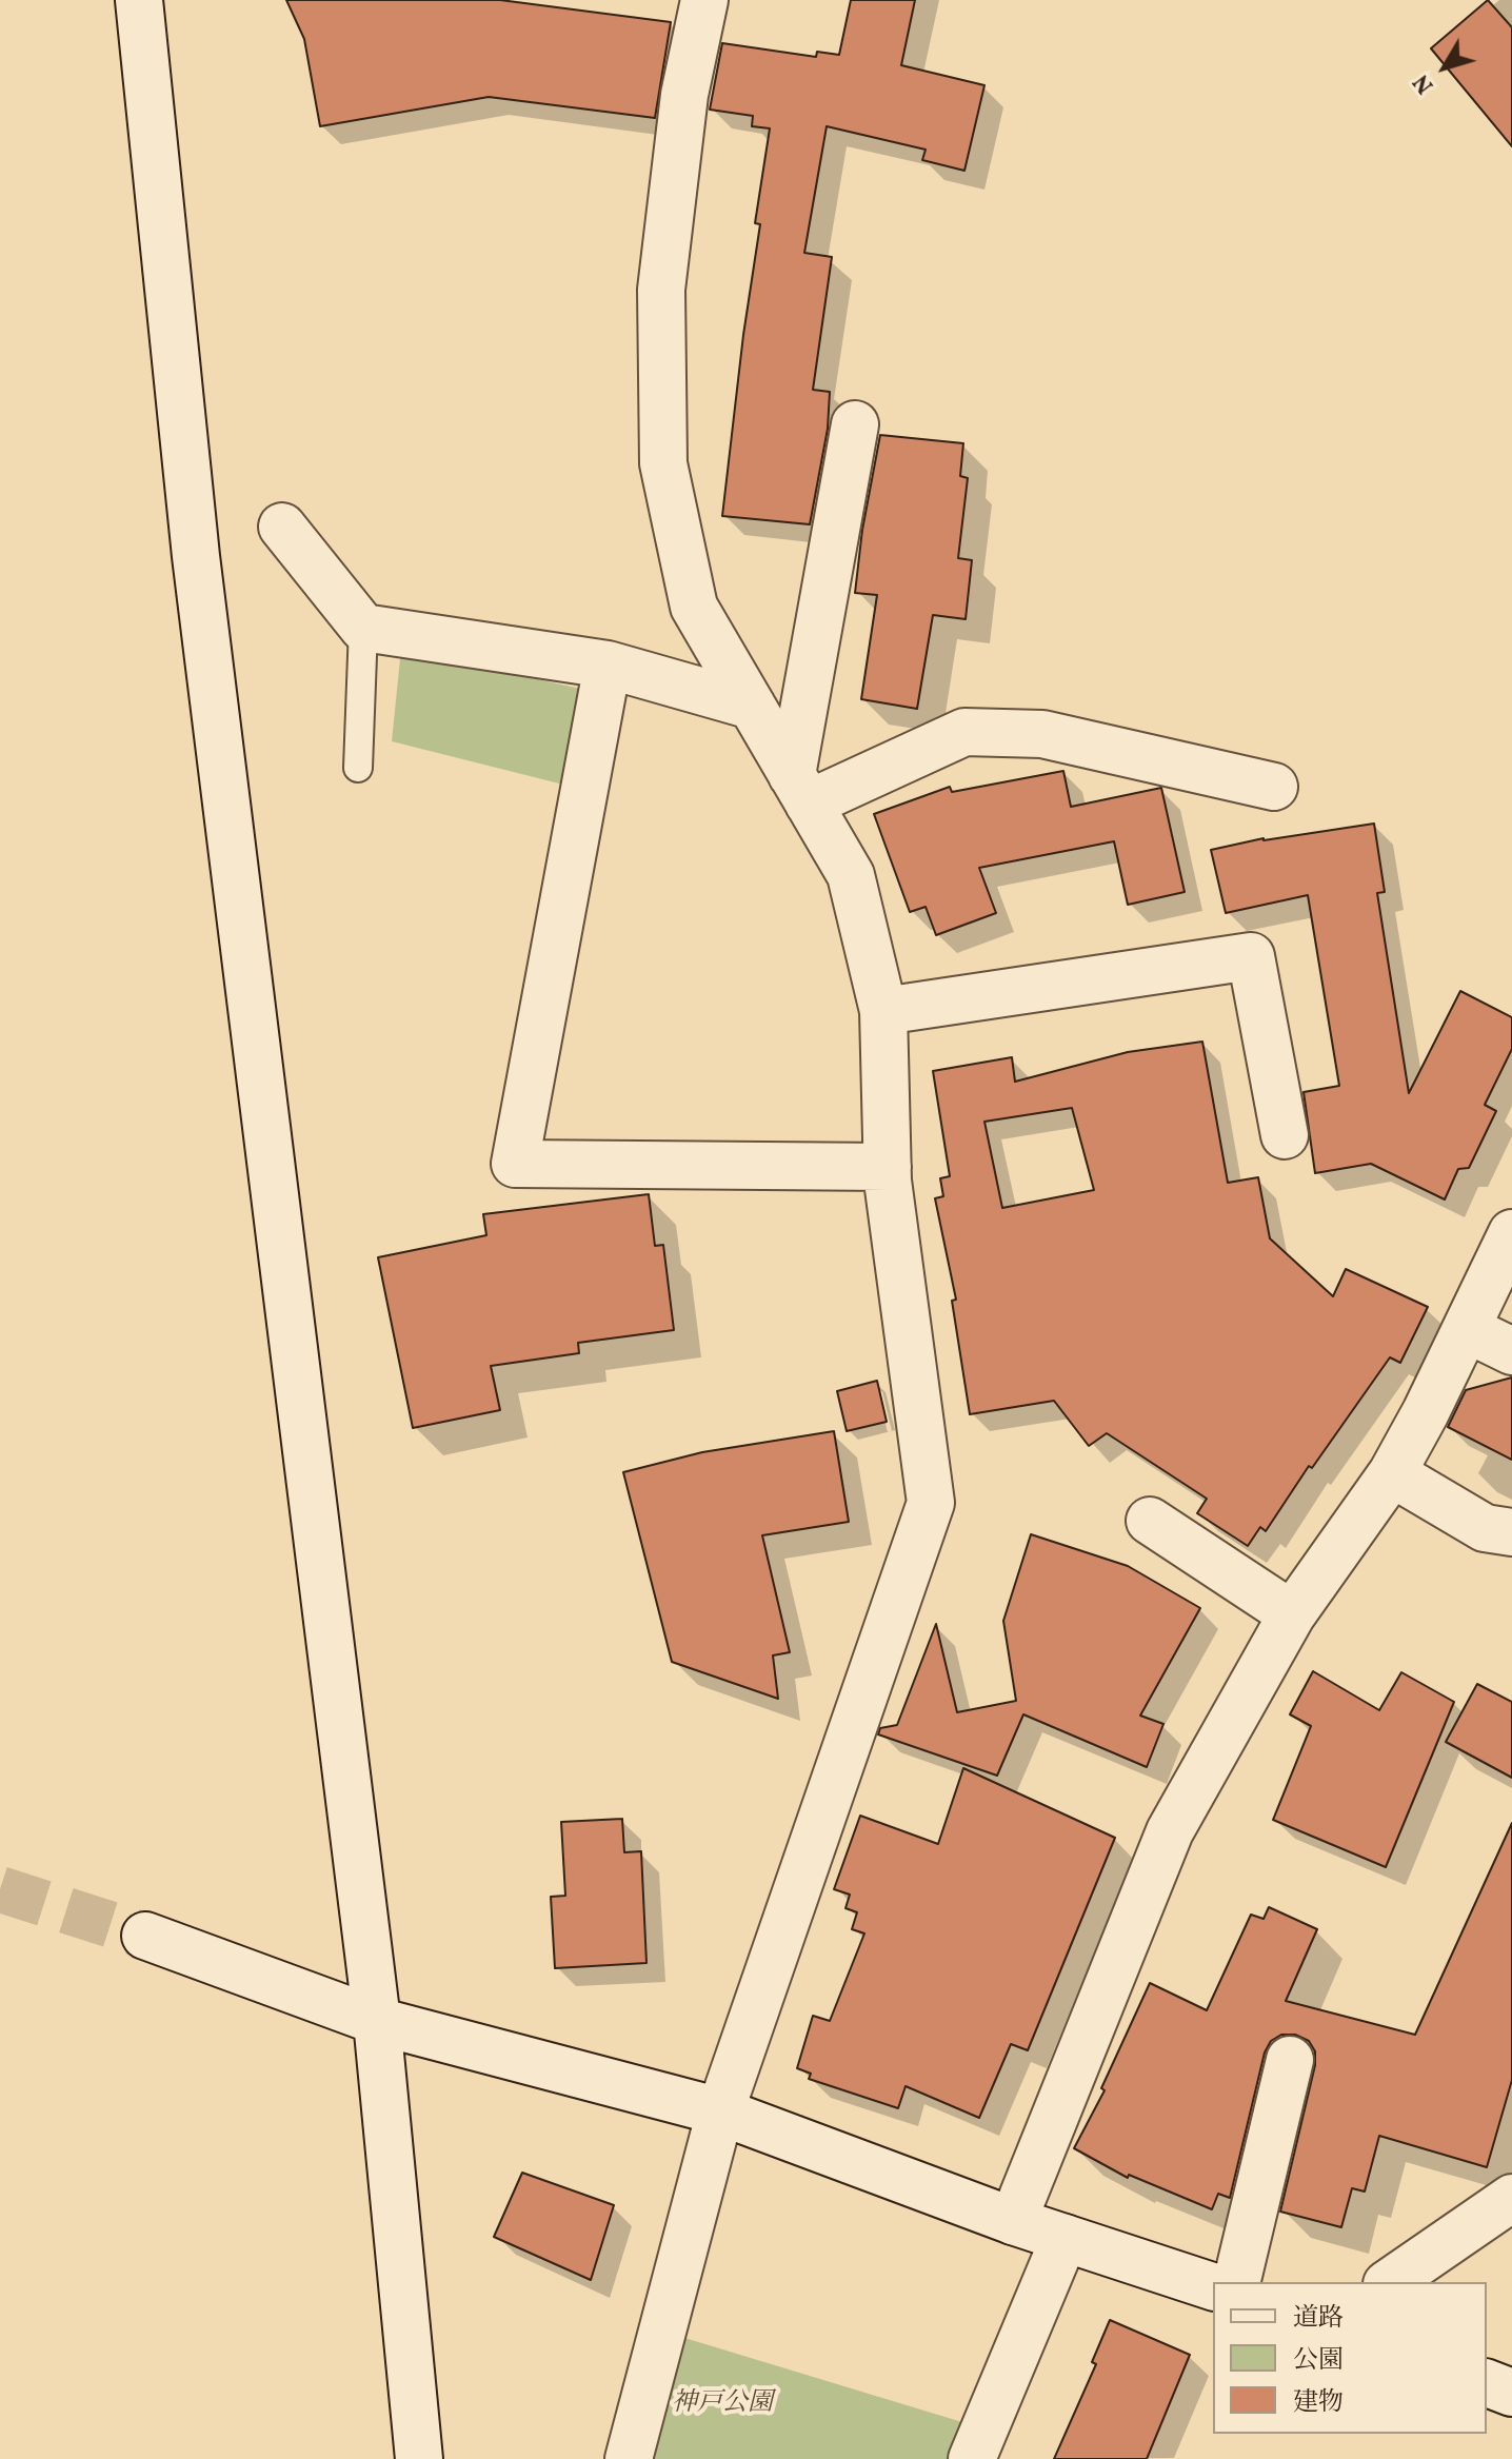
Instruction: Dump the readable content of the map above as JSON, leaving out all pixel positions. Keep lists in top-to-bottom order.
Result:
{
  "parks": ["神戸公園"],
  "legend": ["道路", "公園", "建物"],
  "north": "bottom left"
}
